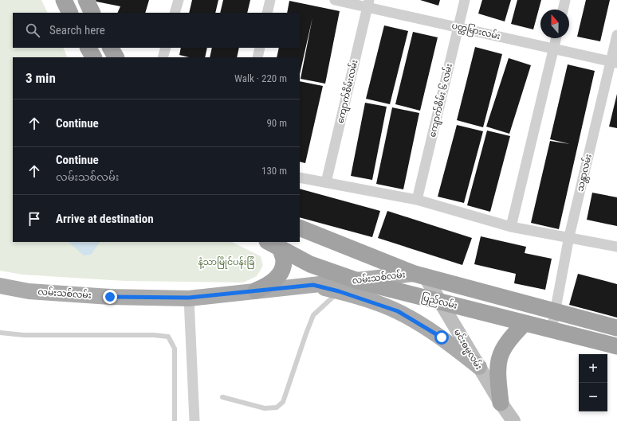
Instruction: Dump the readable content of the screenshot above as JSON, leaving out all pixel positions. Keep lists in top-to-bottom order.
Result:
{
  "streets": {
    "highway": ["ပြည်လမ်း"],
    "main road": ["လမ်းသစ်လမ်း", "မင်းဓမ္မလမ်း"],
    "street": [
      "ပတ္တမြားလမ်း",
      "ကျောက်စိမ်းလမ်း",
      "ကျောက်စိမ်း ၆ လမ်း",
      "သန္တာလမ်း"
    ]
  },
  "crossings": [
    ["ပတ္တမြားလမ်း", "ကျောက်စိမ်းလမ်း"],
    ["ပတ္တမြားလမ်း", "ကျောက်စိမ်း ၆ လမ်း"],
    ["ပတ္တမြားလမ်း", "သန္တာလမ်း"],
    ["သန္တာလမ်း", "ပြည်လမ်း"],
    ["လမ်းသစ်လမ်း", "ပြည်လမ်း"],
    ["လမ်းသစ်လမ်း", "မင်းဓမ္မလမ်း"],
    ["ပြည်လမ်း", "မင်းဓမ္မလမ်း"]
  ],
  "parks": ["နံ့သာမြိုင်ပန်းခြံ"],
  "north": "top",
  "page": {
    "search": "Search here",
    "heading": ["3 min", "Walk · 220 m"],
    "list": [
      ["Continue", "90 m"],
      ["Continue", "လမ်းသစ်လမ်း", "130 m"],
      "Arrive at destination"
    ],
    "map_buttons": ["+", "−"]
  }
}
